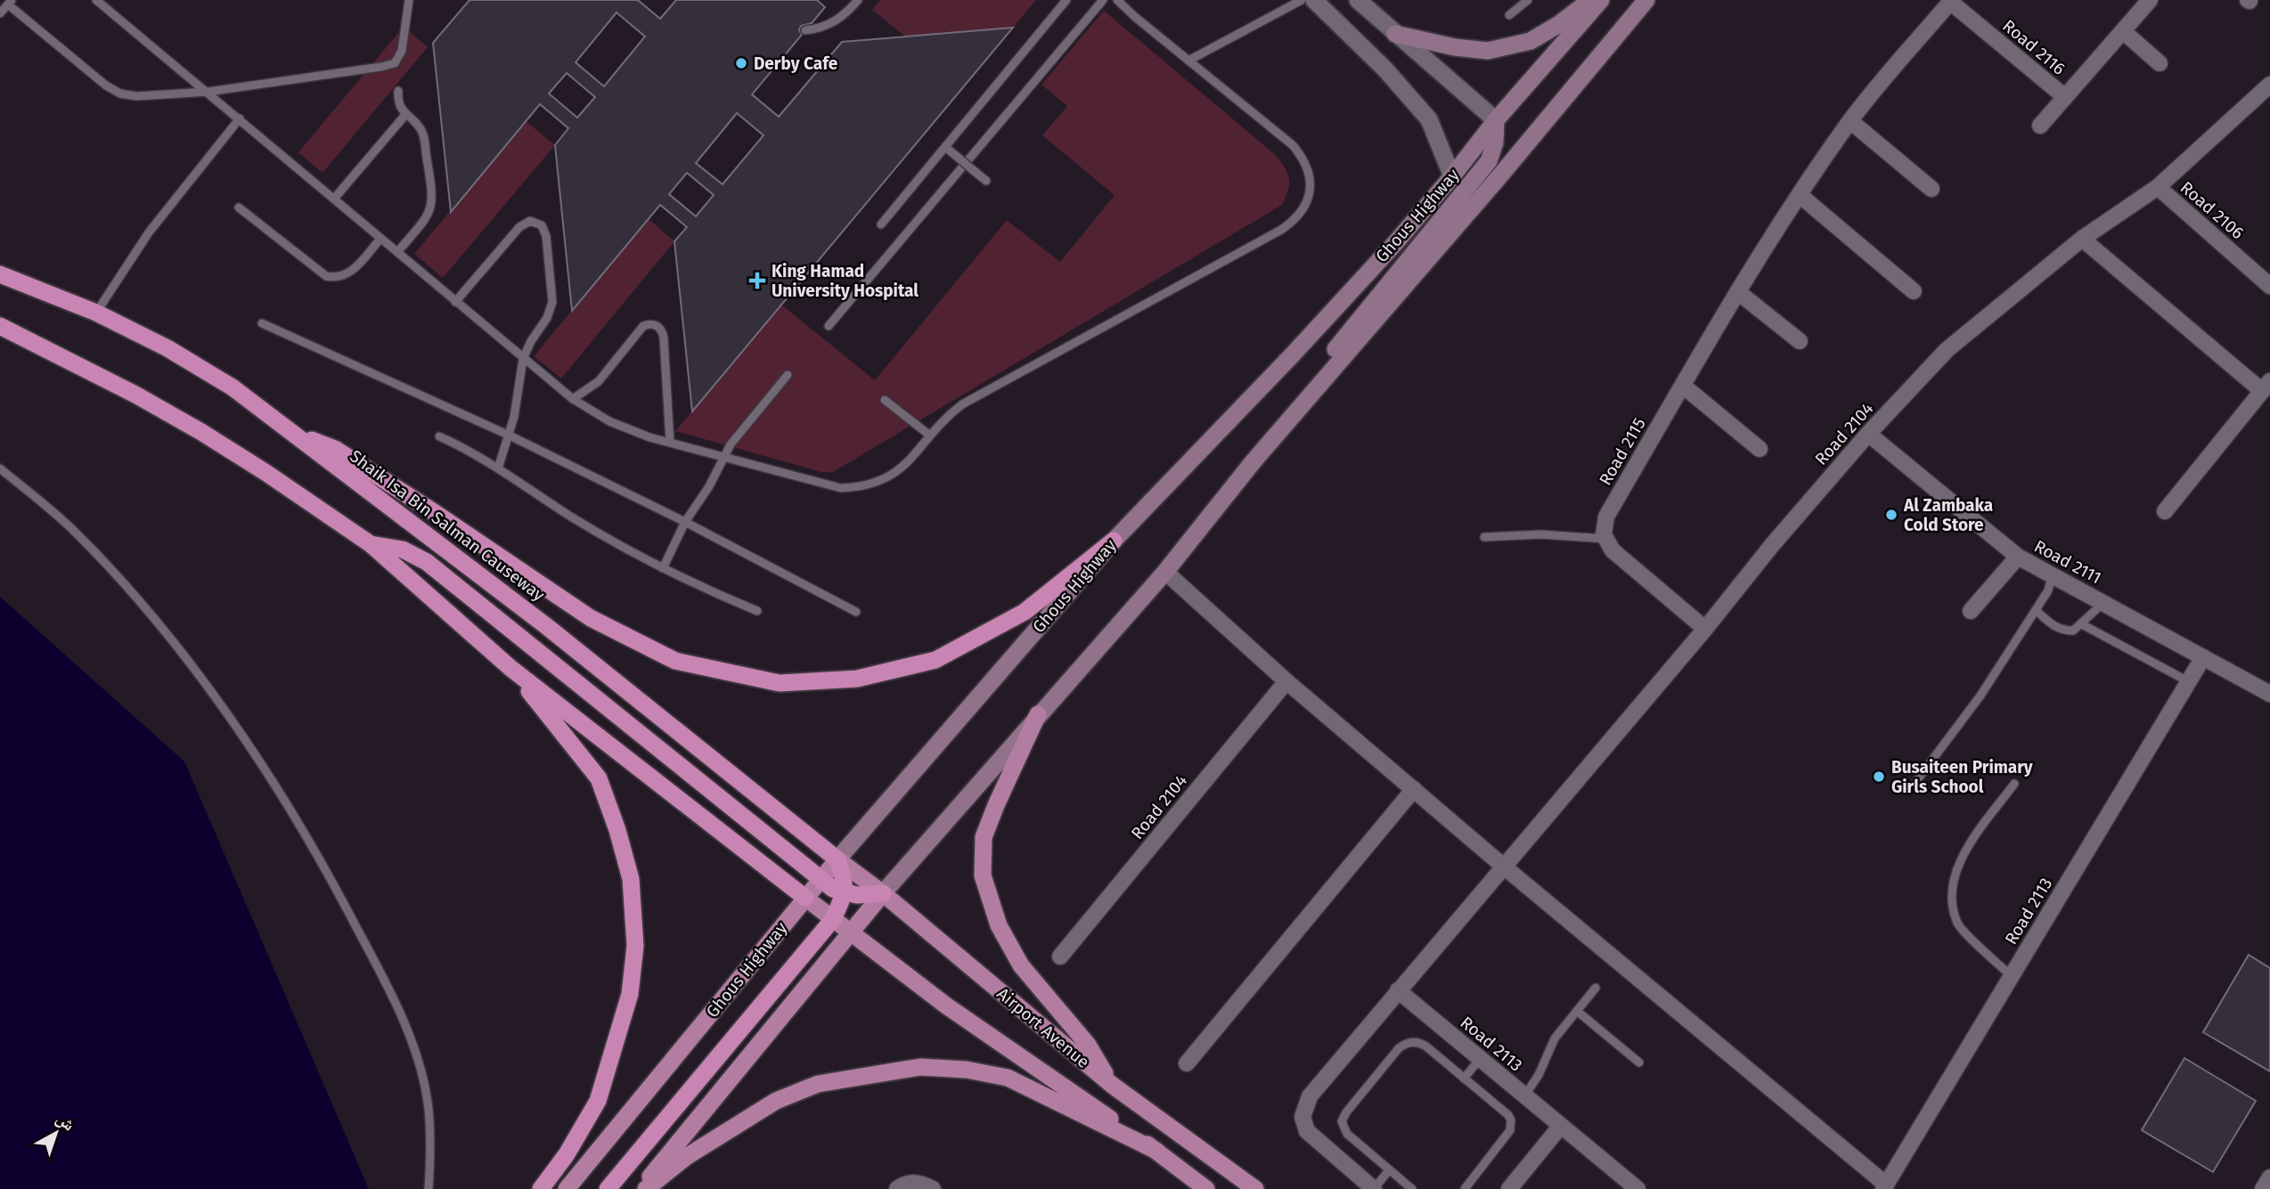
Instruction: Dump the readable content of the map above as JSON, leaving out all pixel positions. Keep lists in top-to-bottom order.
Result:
{
  "streets": {
    "highway": ["Shaik Isa Bin Salman Causeway"],
    "main road": ["Ghous Highway", "Airport Avenue"],
    "street": [
      "Road 2116",
      "Road 2106",
      "Road 2104",
      "Road 2115",
      "Road 2111",
      "Road 2113"
    ]
  },
  "crossings": [
    ["Road 2116", "Road 2115"],
    ["Road 2106", "Road 2104"],
    ["Ghous Highway", "Shaik Isa Bin Salman Causeway"],
    ["Ghous Highway", "Airport Avenue"],
    ["Road 2104", "Road 2111"],
    ["Road 2104", "Road 2113"],
    ["Shaik Isa Bin Salman Causeway", "Airport Avenue"],
    ["Road 2111", "Road 2113"]
  ],
  "places": {
    "other": ["Derby Cafe", "Al Zambaka Cold Store", "Busaiteen Primary Girls School"],
    "health": ["King Hamad University Hospital"]
  },
  "north": "top right"
}
